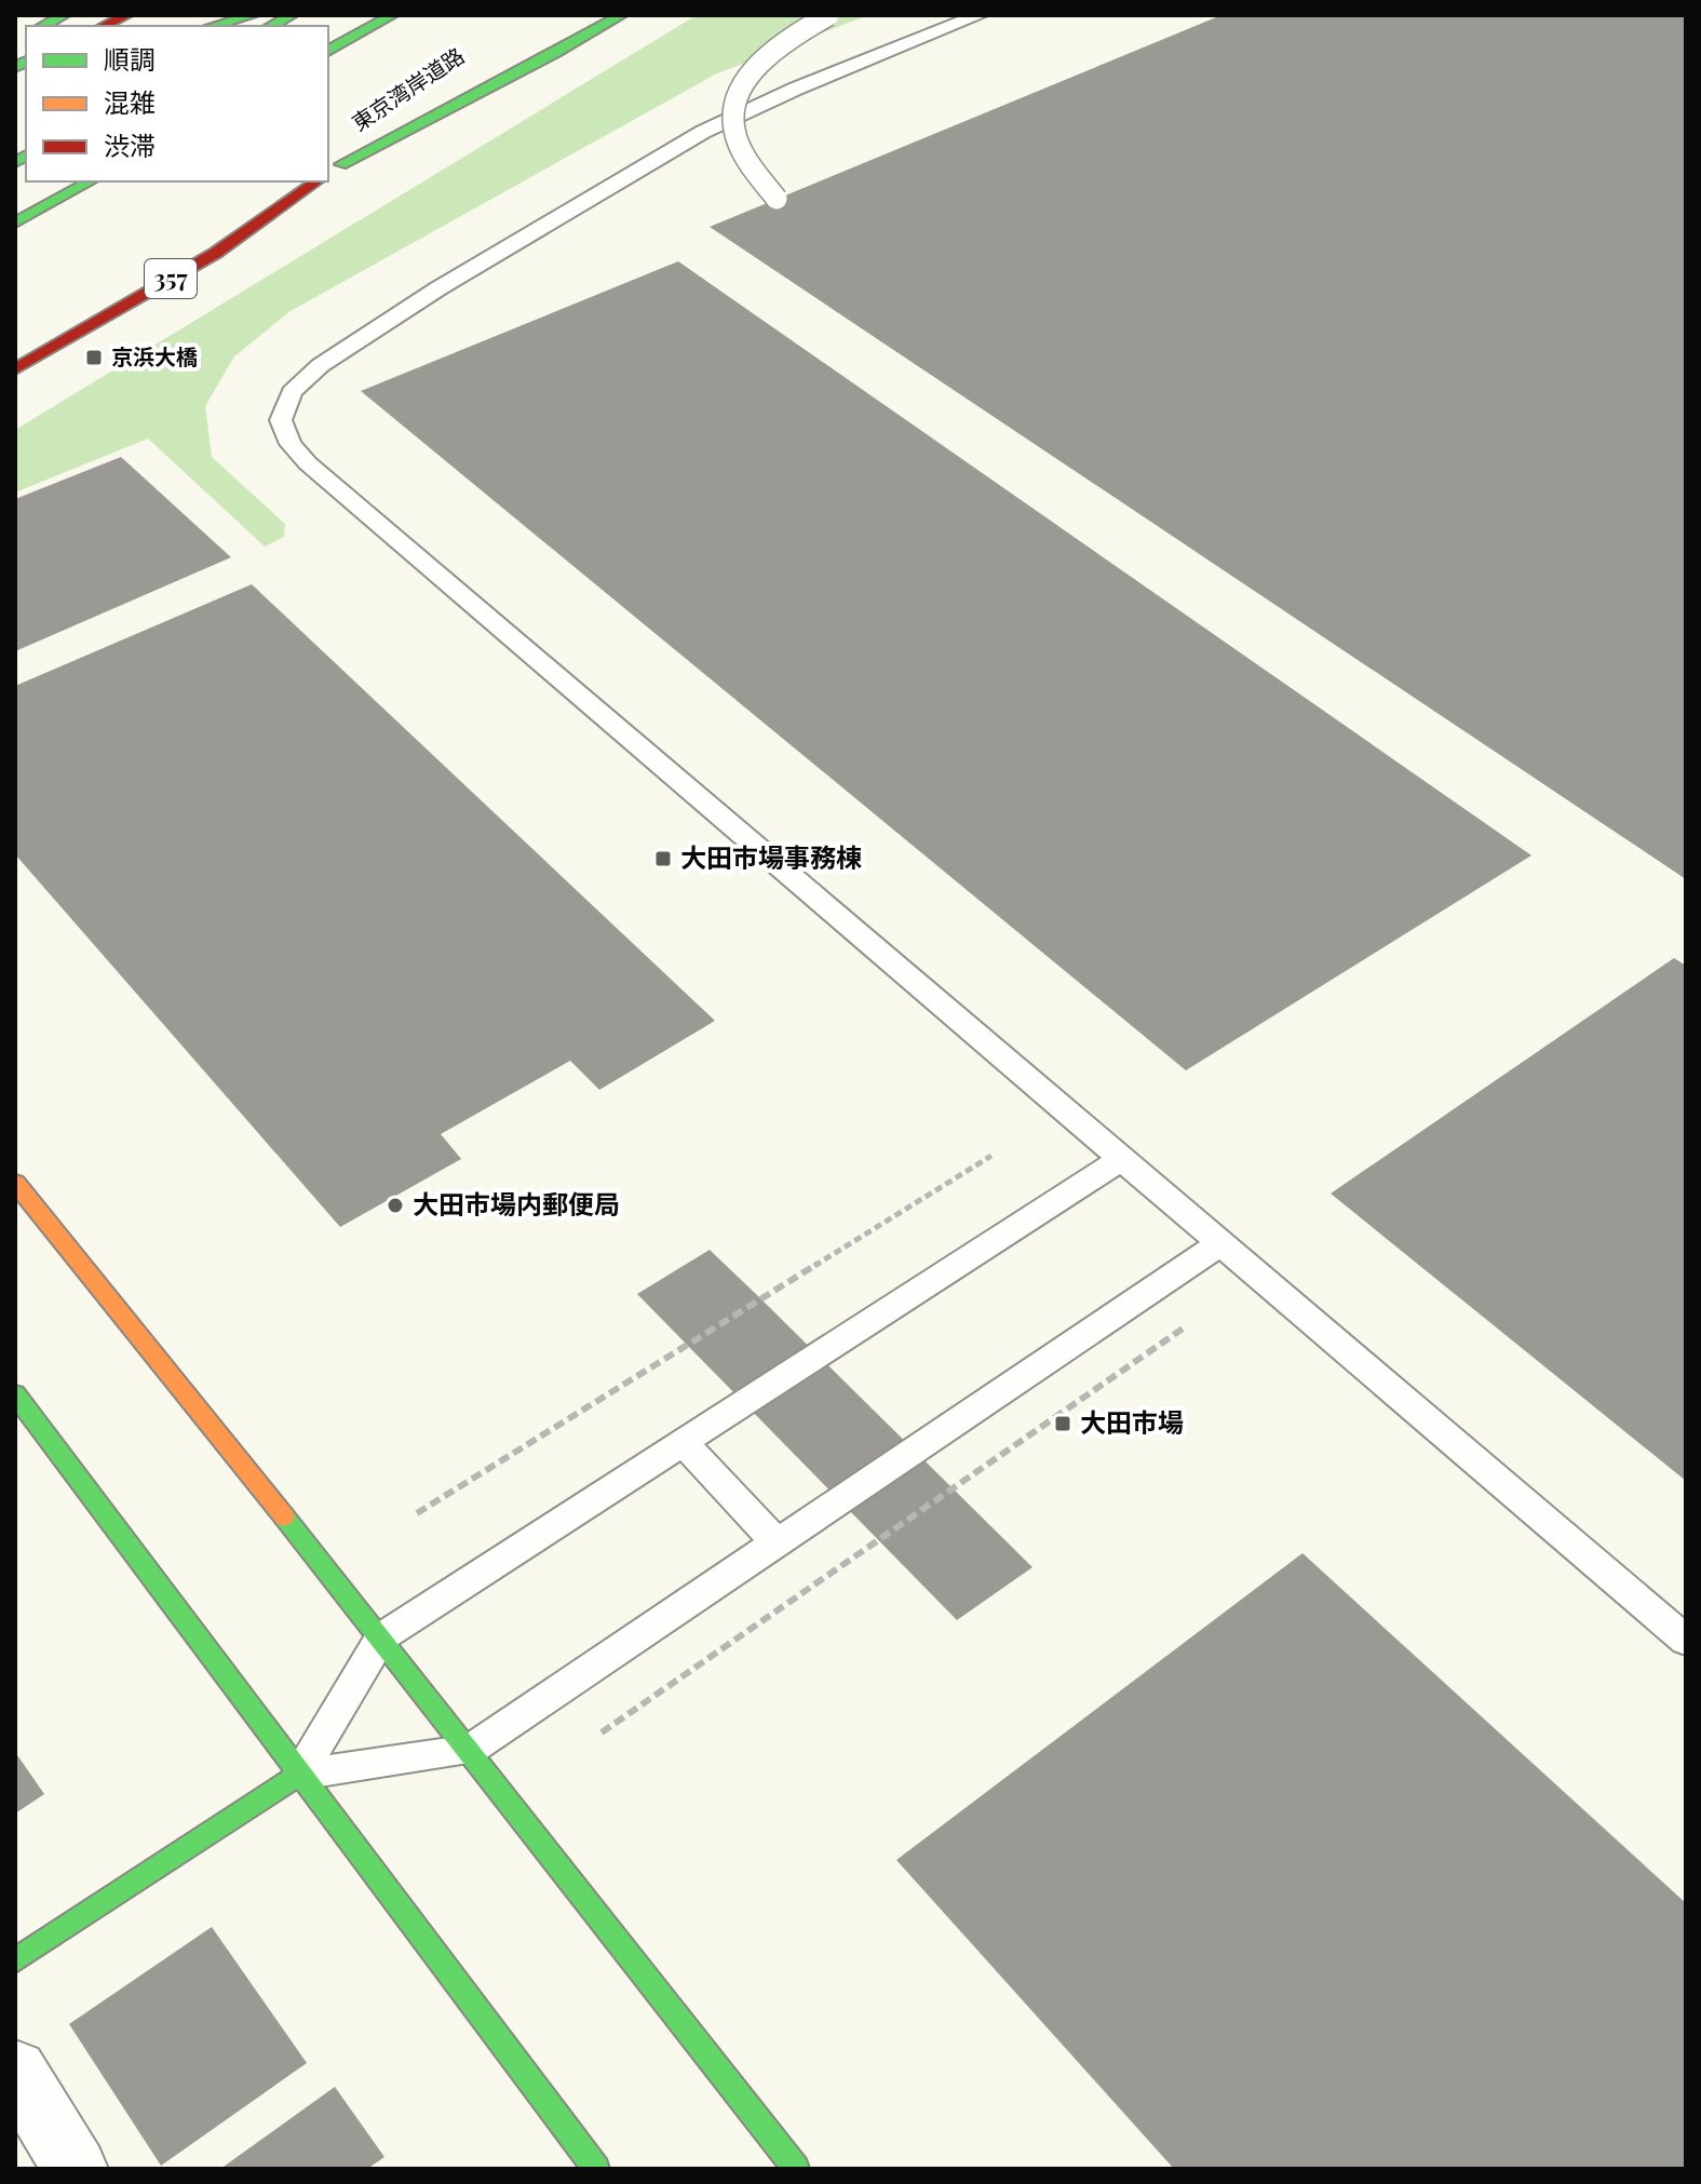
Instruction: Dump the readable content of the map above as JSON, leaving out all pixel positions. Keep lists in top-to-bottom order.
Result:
{
  "streets": {
    "main road": ["東京湾岸道路", "357"]
  },
  "places": {
    "transit": ["京浜大橋", "大田市場事務棟", "大田市場"],
    "other": ["大田市場内郵便局"]
  },
  "legend": ["順調", "混雑", "渋滞"]
}
